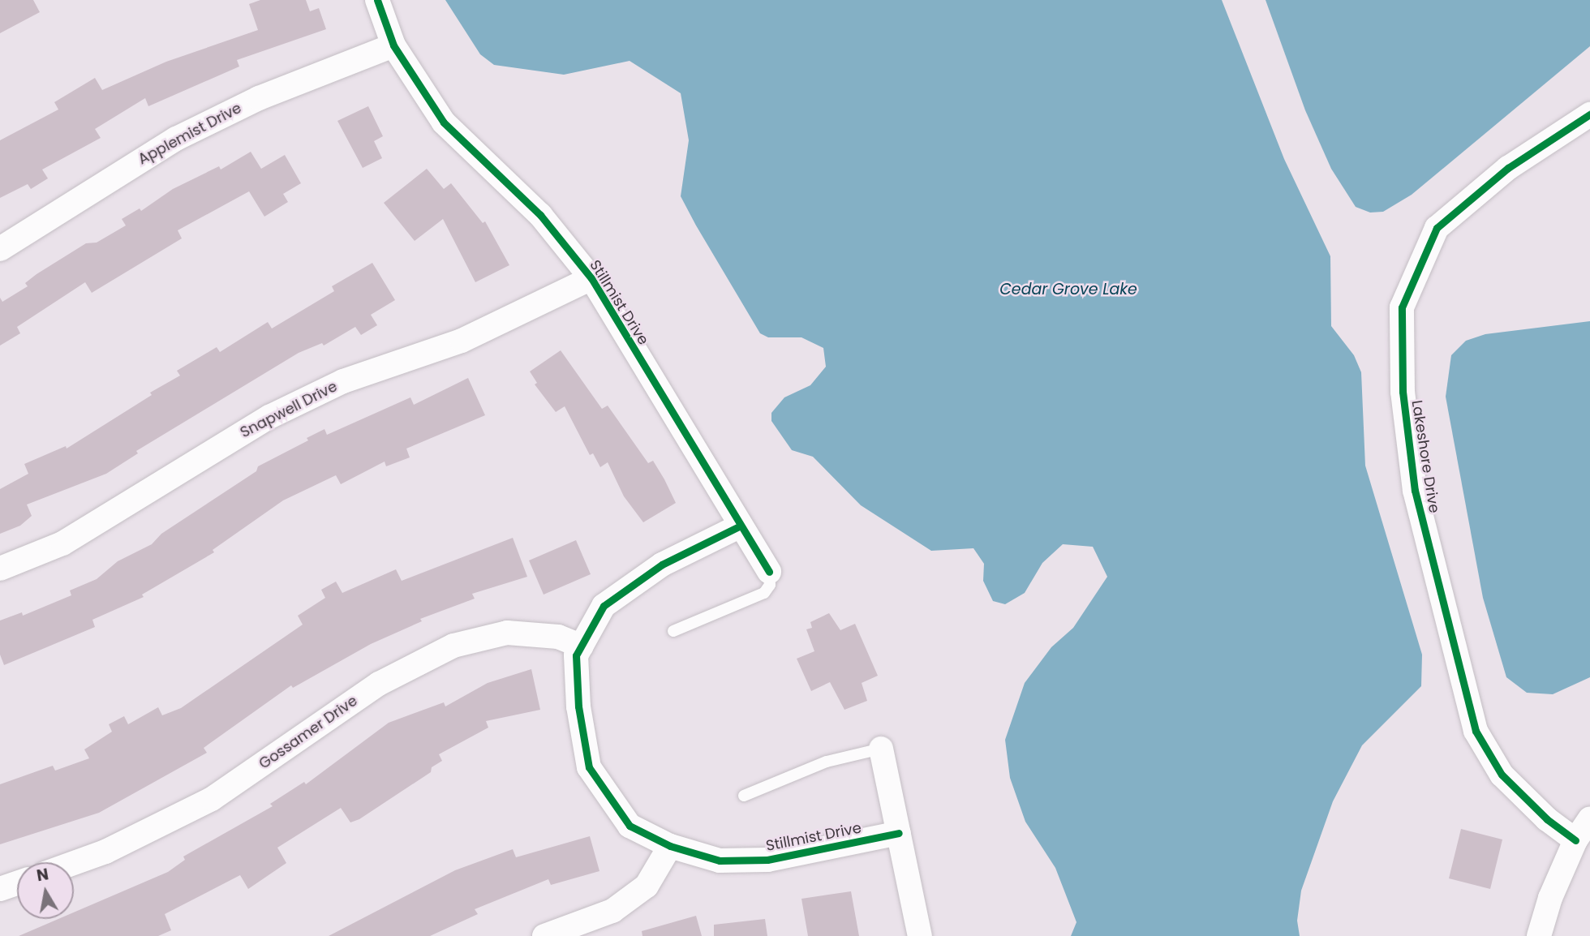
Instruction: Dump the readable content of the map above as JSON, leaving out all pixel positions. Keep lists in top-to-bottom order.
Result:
{
  "streets": {
    "street": [
      "Applemist Drive",
      "Stillmist Drive",
      "Snapwell Drive",
      "Lakeshore Drive",
      "Gossamer Drive"
    ]
  },
  "crossings": [
    ["Applemist Drive", "Stillmist Drive"],
    ["Stillmist Drive", "Snapwell Drive"],
    ["Stillmist Drive", "Gossamer Drive"]
  ],
  "water": ["Cedar Grove Lake"],
  "north": "top"
}
